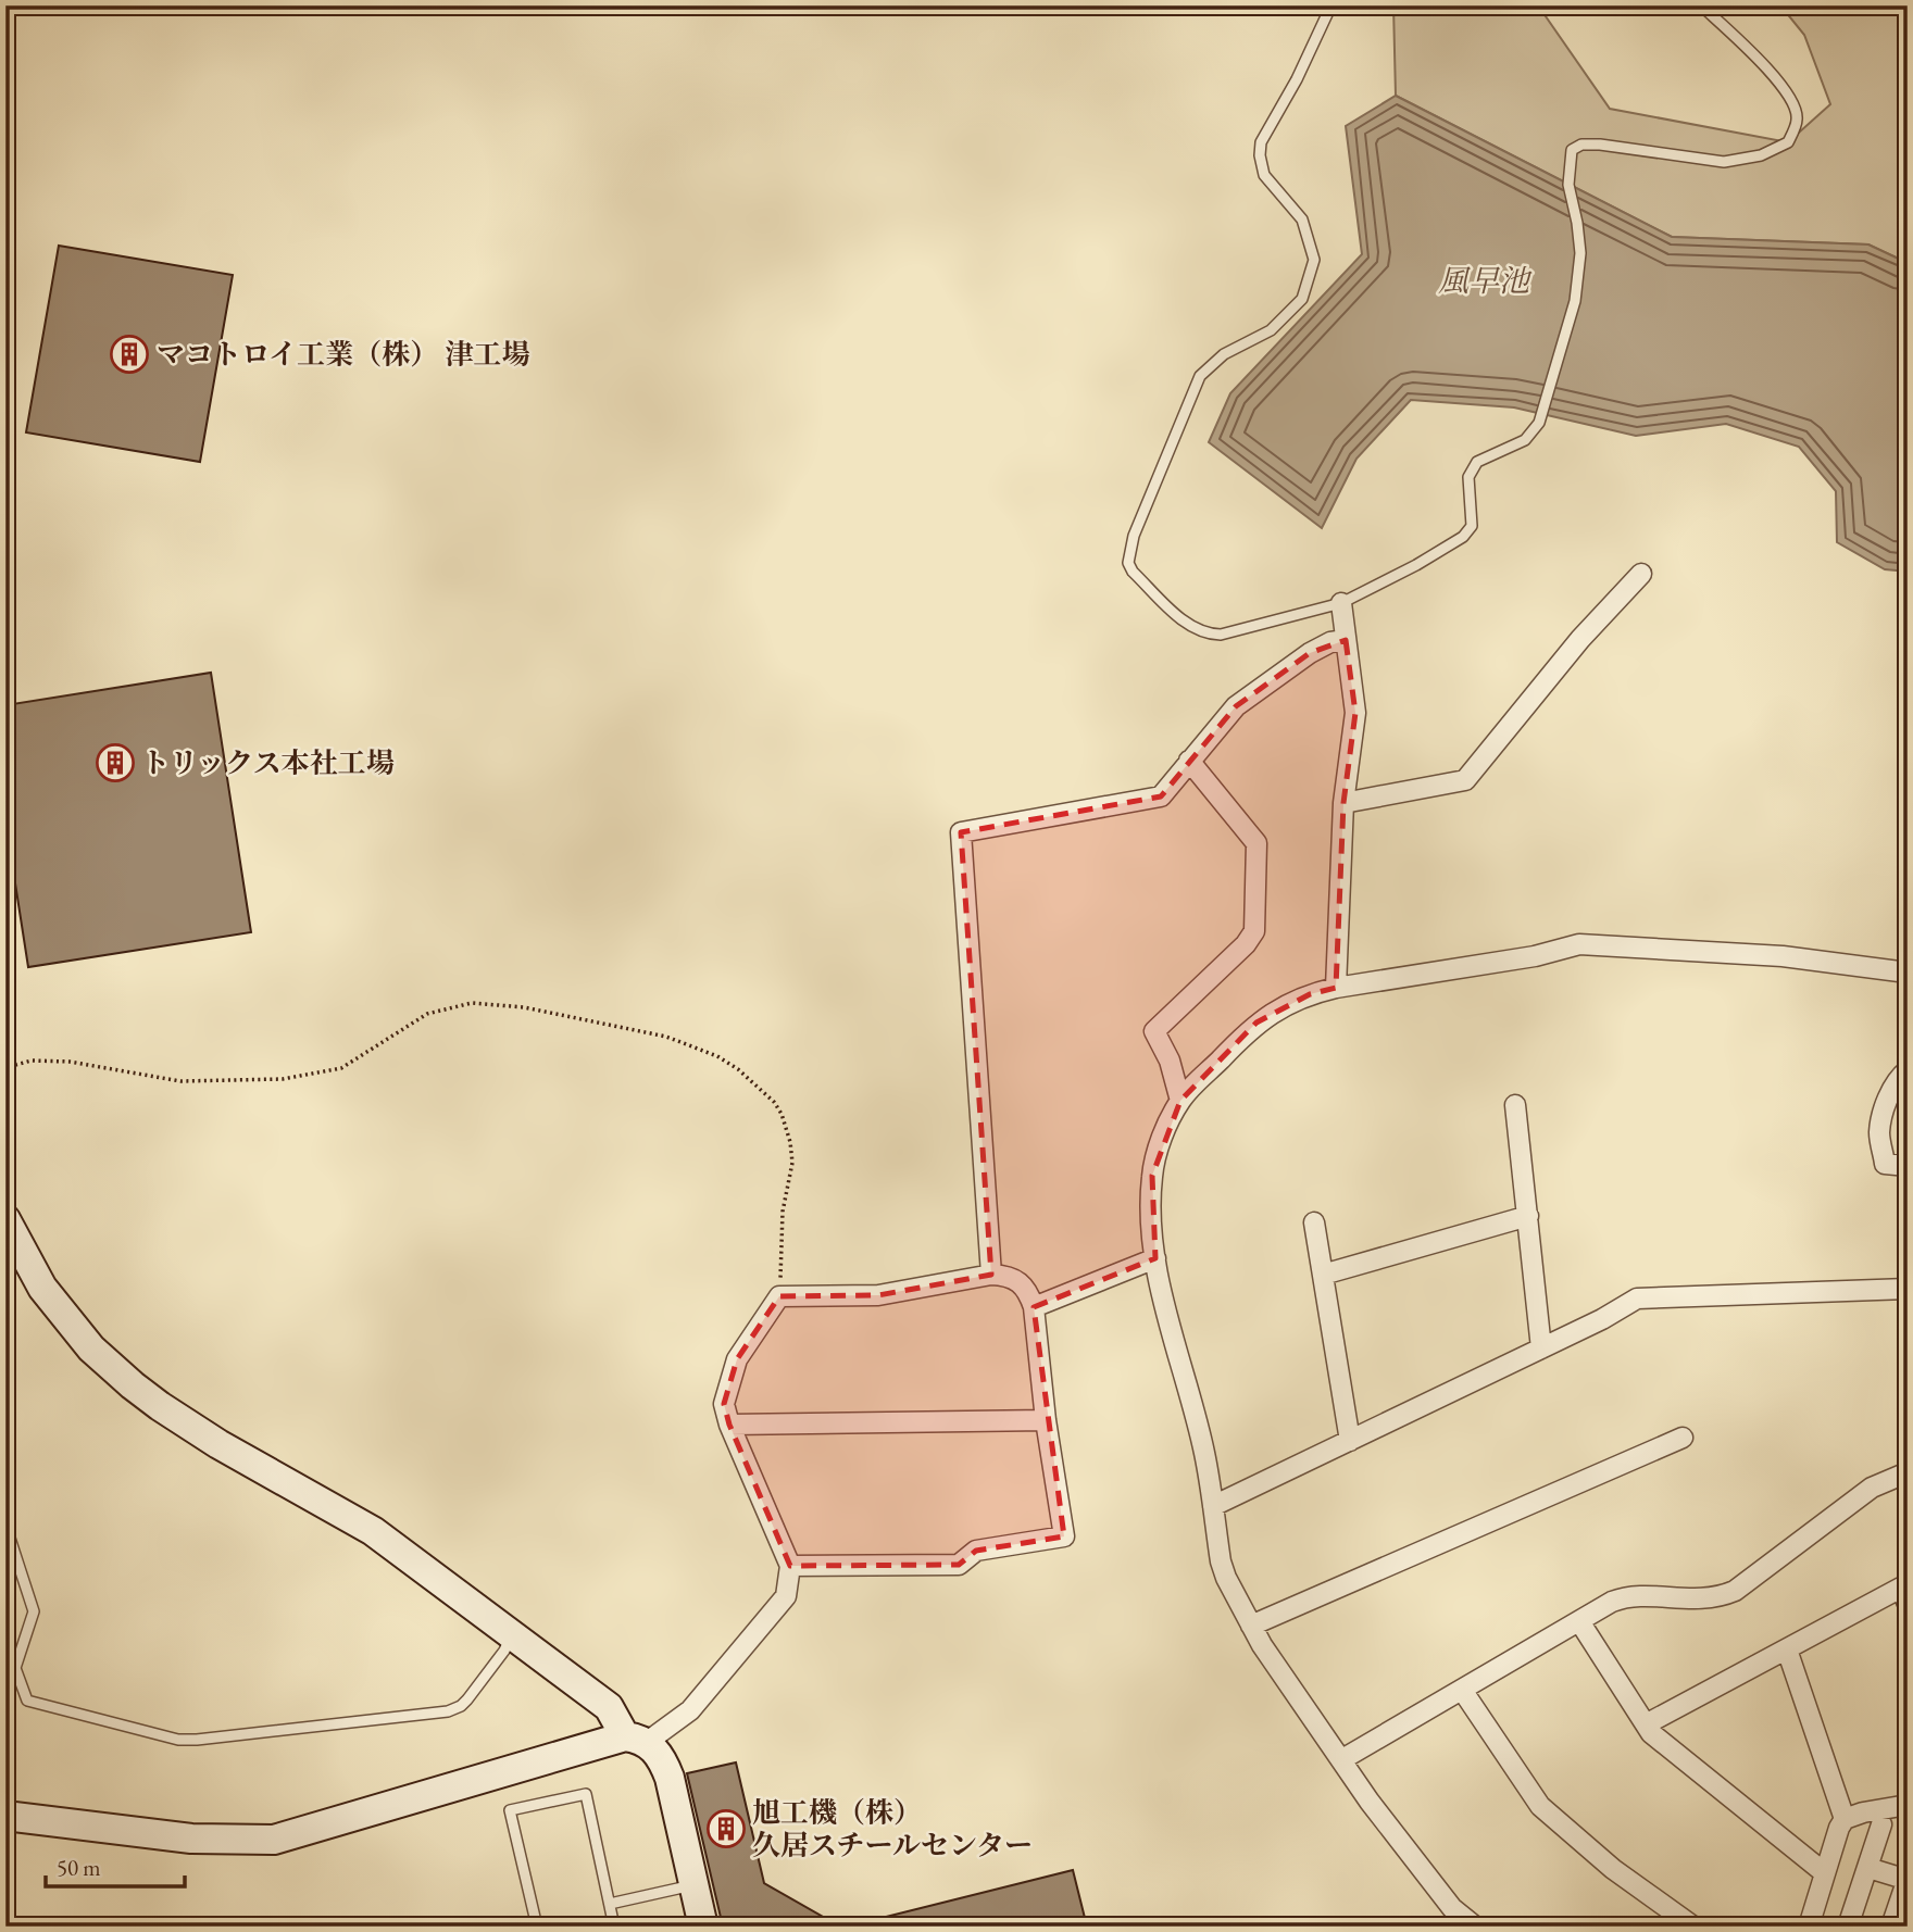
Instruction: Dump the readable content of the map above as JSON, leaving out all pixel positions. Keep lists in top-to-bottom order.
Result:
{
  "water": ["風早池"],
  "places": {
    "building": ["マコトロイ工業（株） 津工場", "トリックス本社工場", "旭工機（株） 久居スチールセンター"]
  },
  "scale_bar": "50 m"
}
